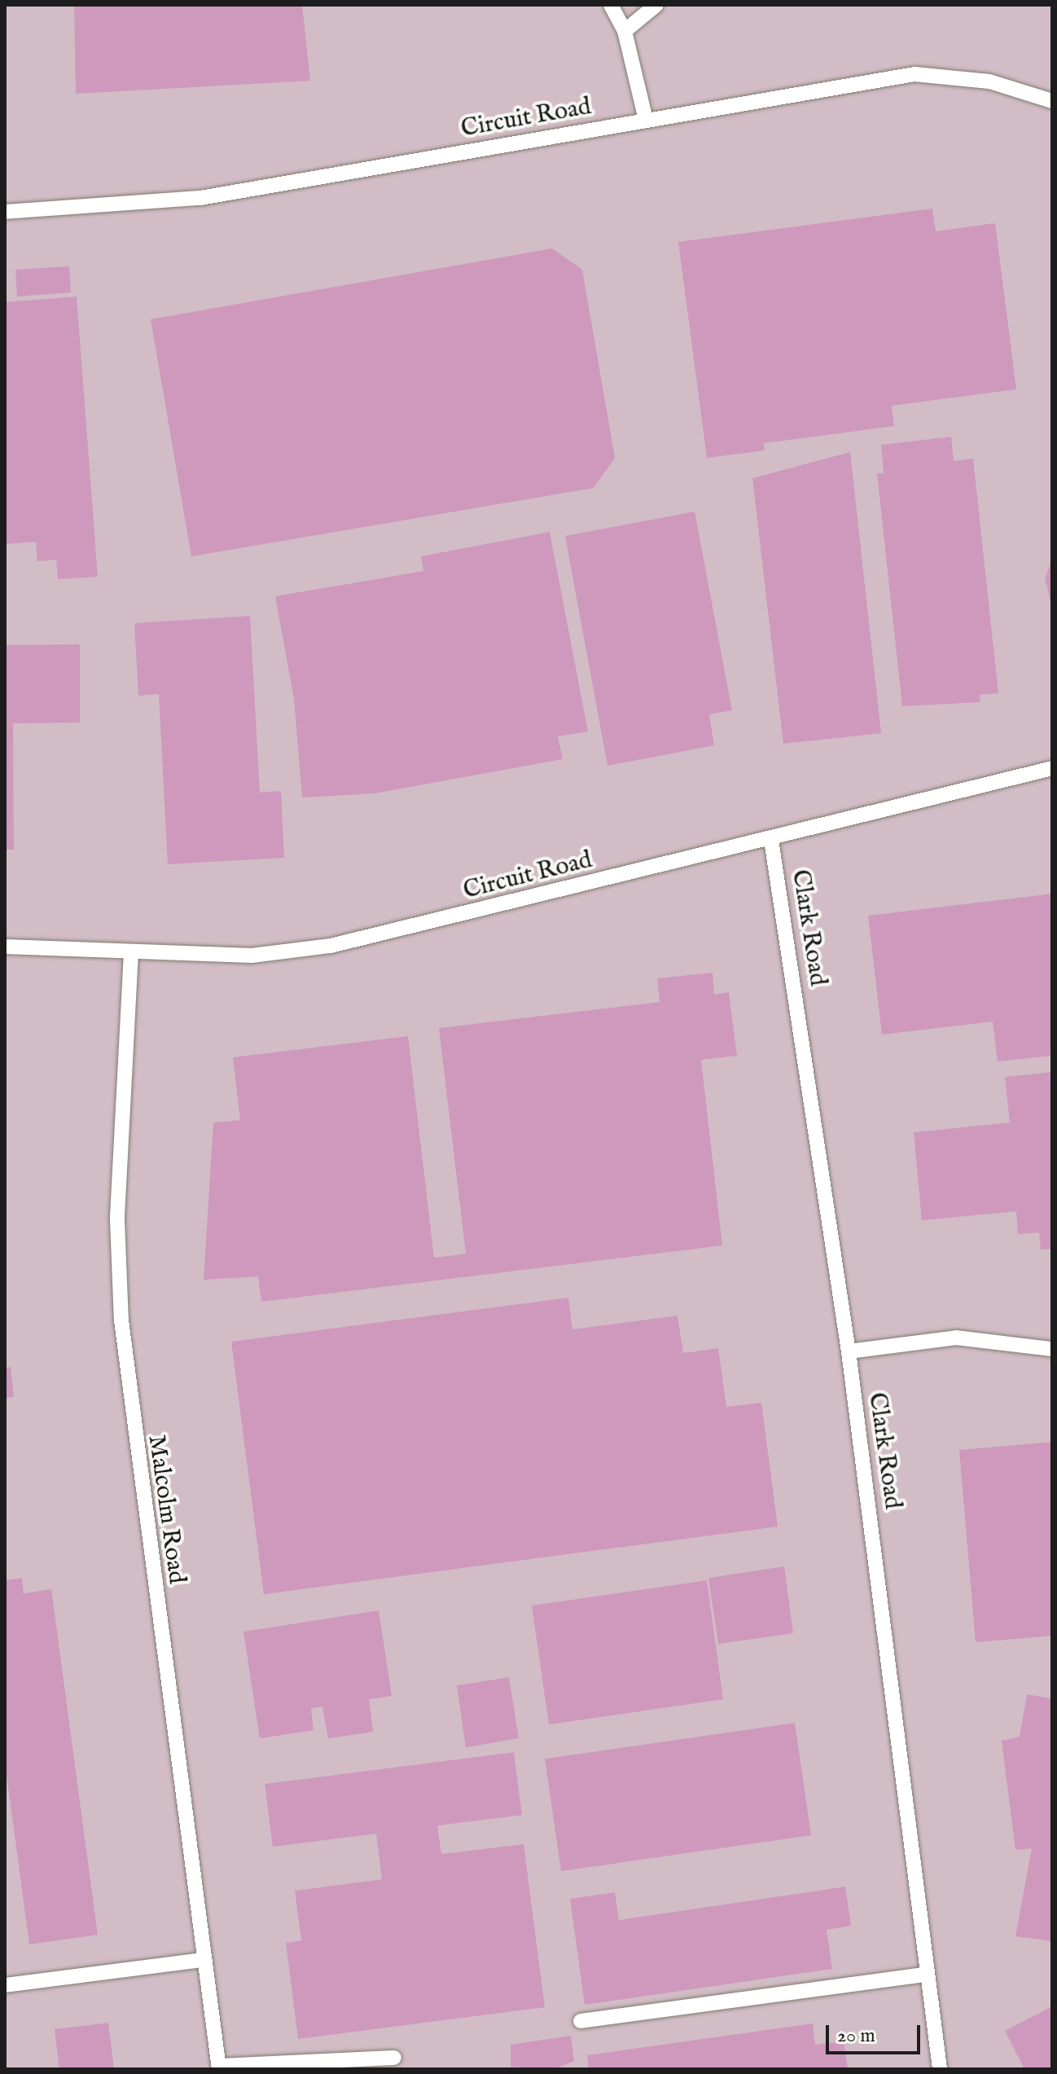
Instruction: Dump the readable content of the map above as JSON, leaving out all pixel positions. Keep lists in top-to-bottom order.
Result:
{
  "streets": {
    "lane": ["Circuit Road", "Clark Road", "Malcolm Road"]
  },
  "crossings": [
    ["Circuit Road", "Clark Road"],
    ["Circuit Road", "Malcolm Road"]
  ],
  "scale_bar": "20 m"
}
